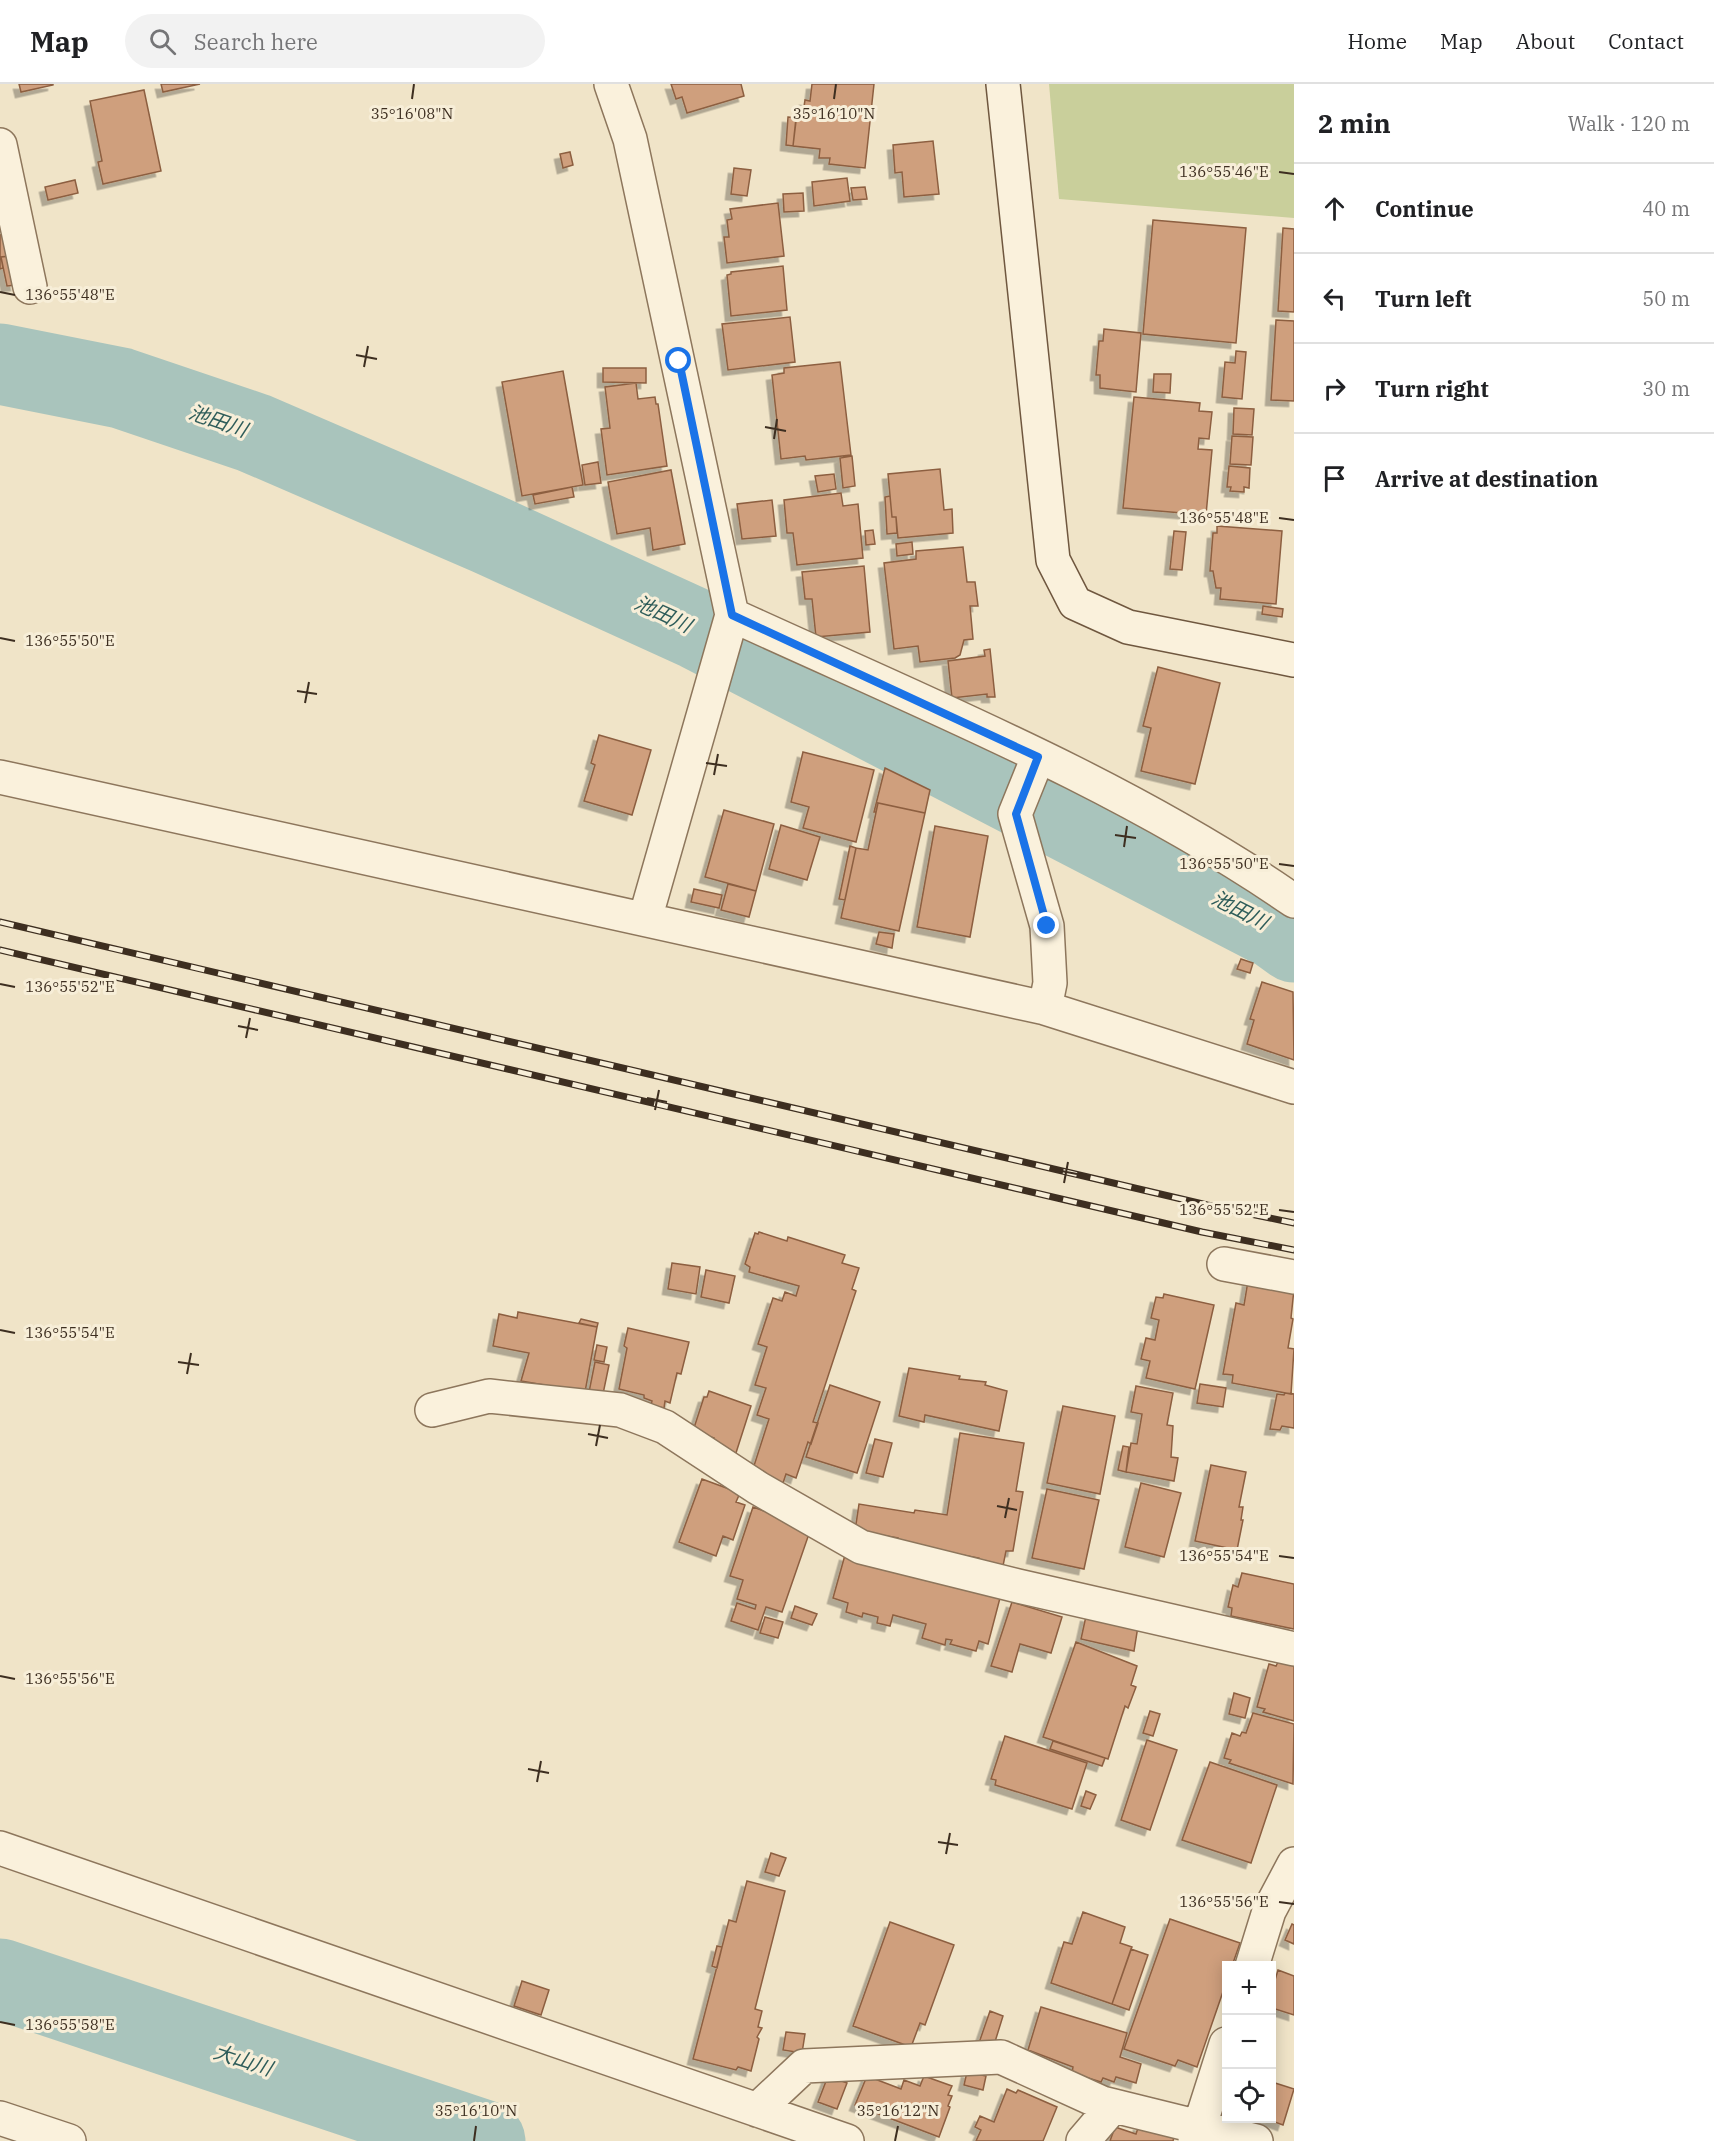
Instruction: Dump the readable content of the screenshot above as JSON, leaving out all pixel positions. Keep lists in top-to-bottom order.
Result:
{
  "water": ["池田川", "大山川"],
  "page": {
    "header": "Map",
    "search": "Search here",
    "nav": [
      "Home",
      "Map",
      "About",
      "Contact"
    ],
    "heading": ["2 min", "Walk · 120 m"],
    "list": [
      ["Continue", "40 m"],
      ["Turn left", "50 m"],
      ["Turn right", "30 m"],
      "Arrive at destination"
    ],
    "map_buttons": ["+", "−"]
  },
  "coordinates": [
    "35°16'08\"N",
    "35°16'10\"N",
    "136°55'46\"E",
    "136°55'48\"E",
    "136°55'50\"E",
    "136°55'52\"E",
    "136°55'54\"E",
    "136°55'56\"E",
    "136°55'58\"E",
    "35°16'12\"N"
  ]
}
